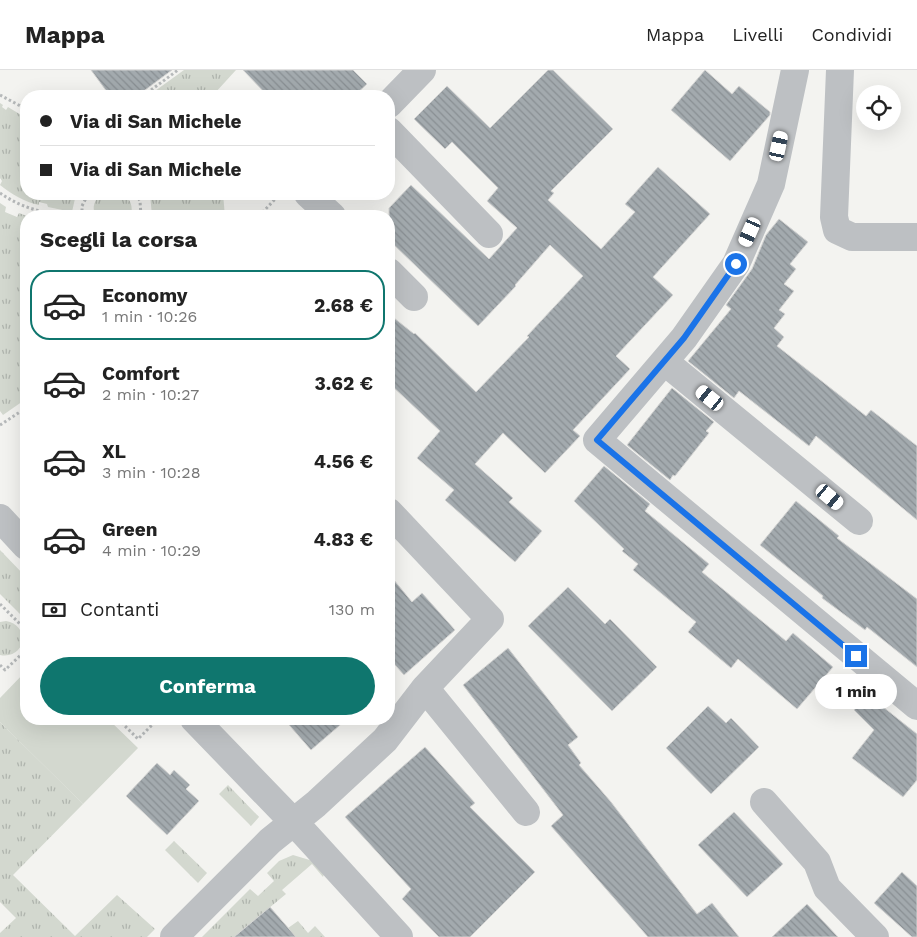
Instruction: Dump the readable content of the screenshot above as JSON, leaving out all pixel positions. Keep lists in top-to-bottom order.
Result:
{
  "page": {
    "header": "Mappa",
    "nav": ["Mappa", "Livelli", "Condividi"],
    "banner": ["Via di San Michele", "Via di San Michele"],
    "heading": "Scegli la corsa",
    "list": [
      {
        "name": "Economy",
        "note": "1 min · 10:26",
        "value": "2.68 €"
      },
      {
        "name": "Comfort",
        "note": "2 min · 10:27",
        "value": "3.62 €"
      },
      {
        "name": "XL",
        "note": "3 min · 10:28",
        "value": "4.56 €"
      },
      {
        "name": "Green",
        "note": "4 min · 10:29",
        "value": "4.83 €"
      }
    ],
    "pay": ["Contanti", "130 m"],
    "buttons": "Conferma",
    "bubble": "1 min"
  }
}
